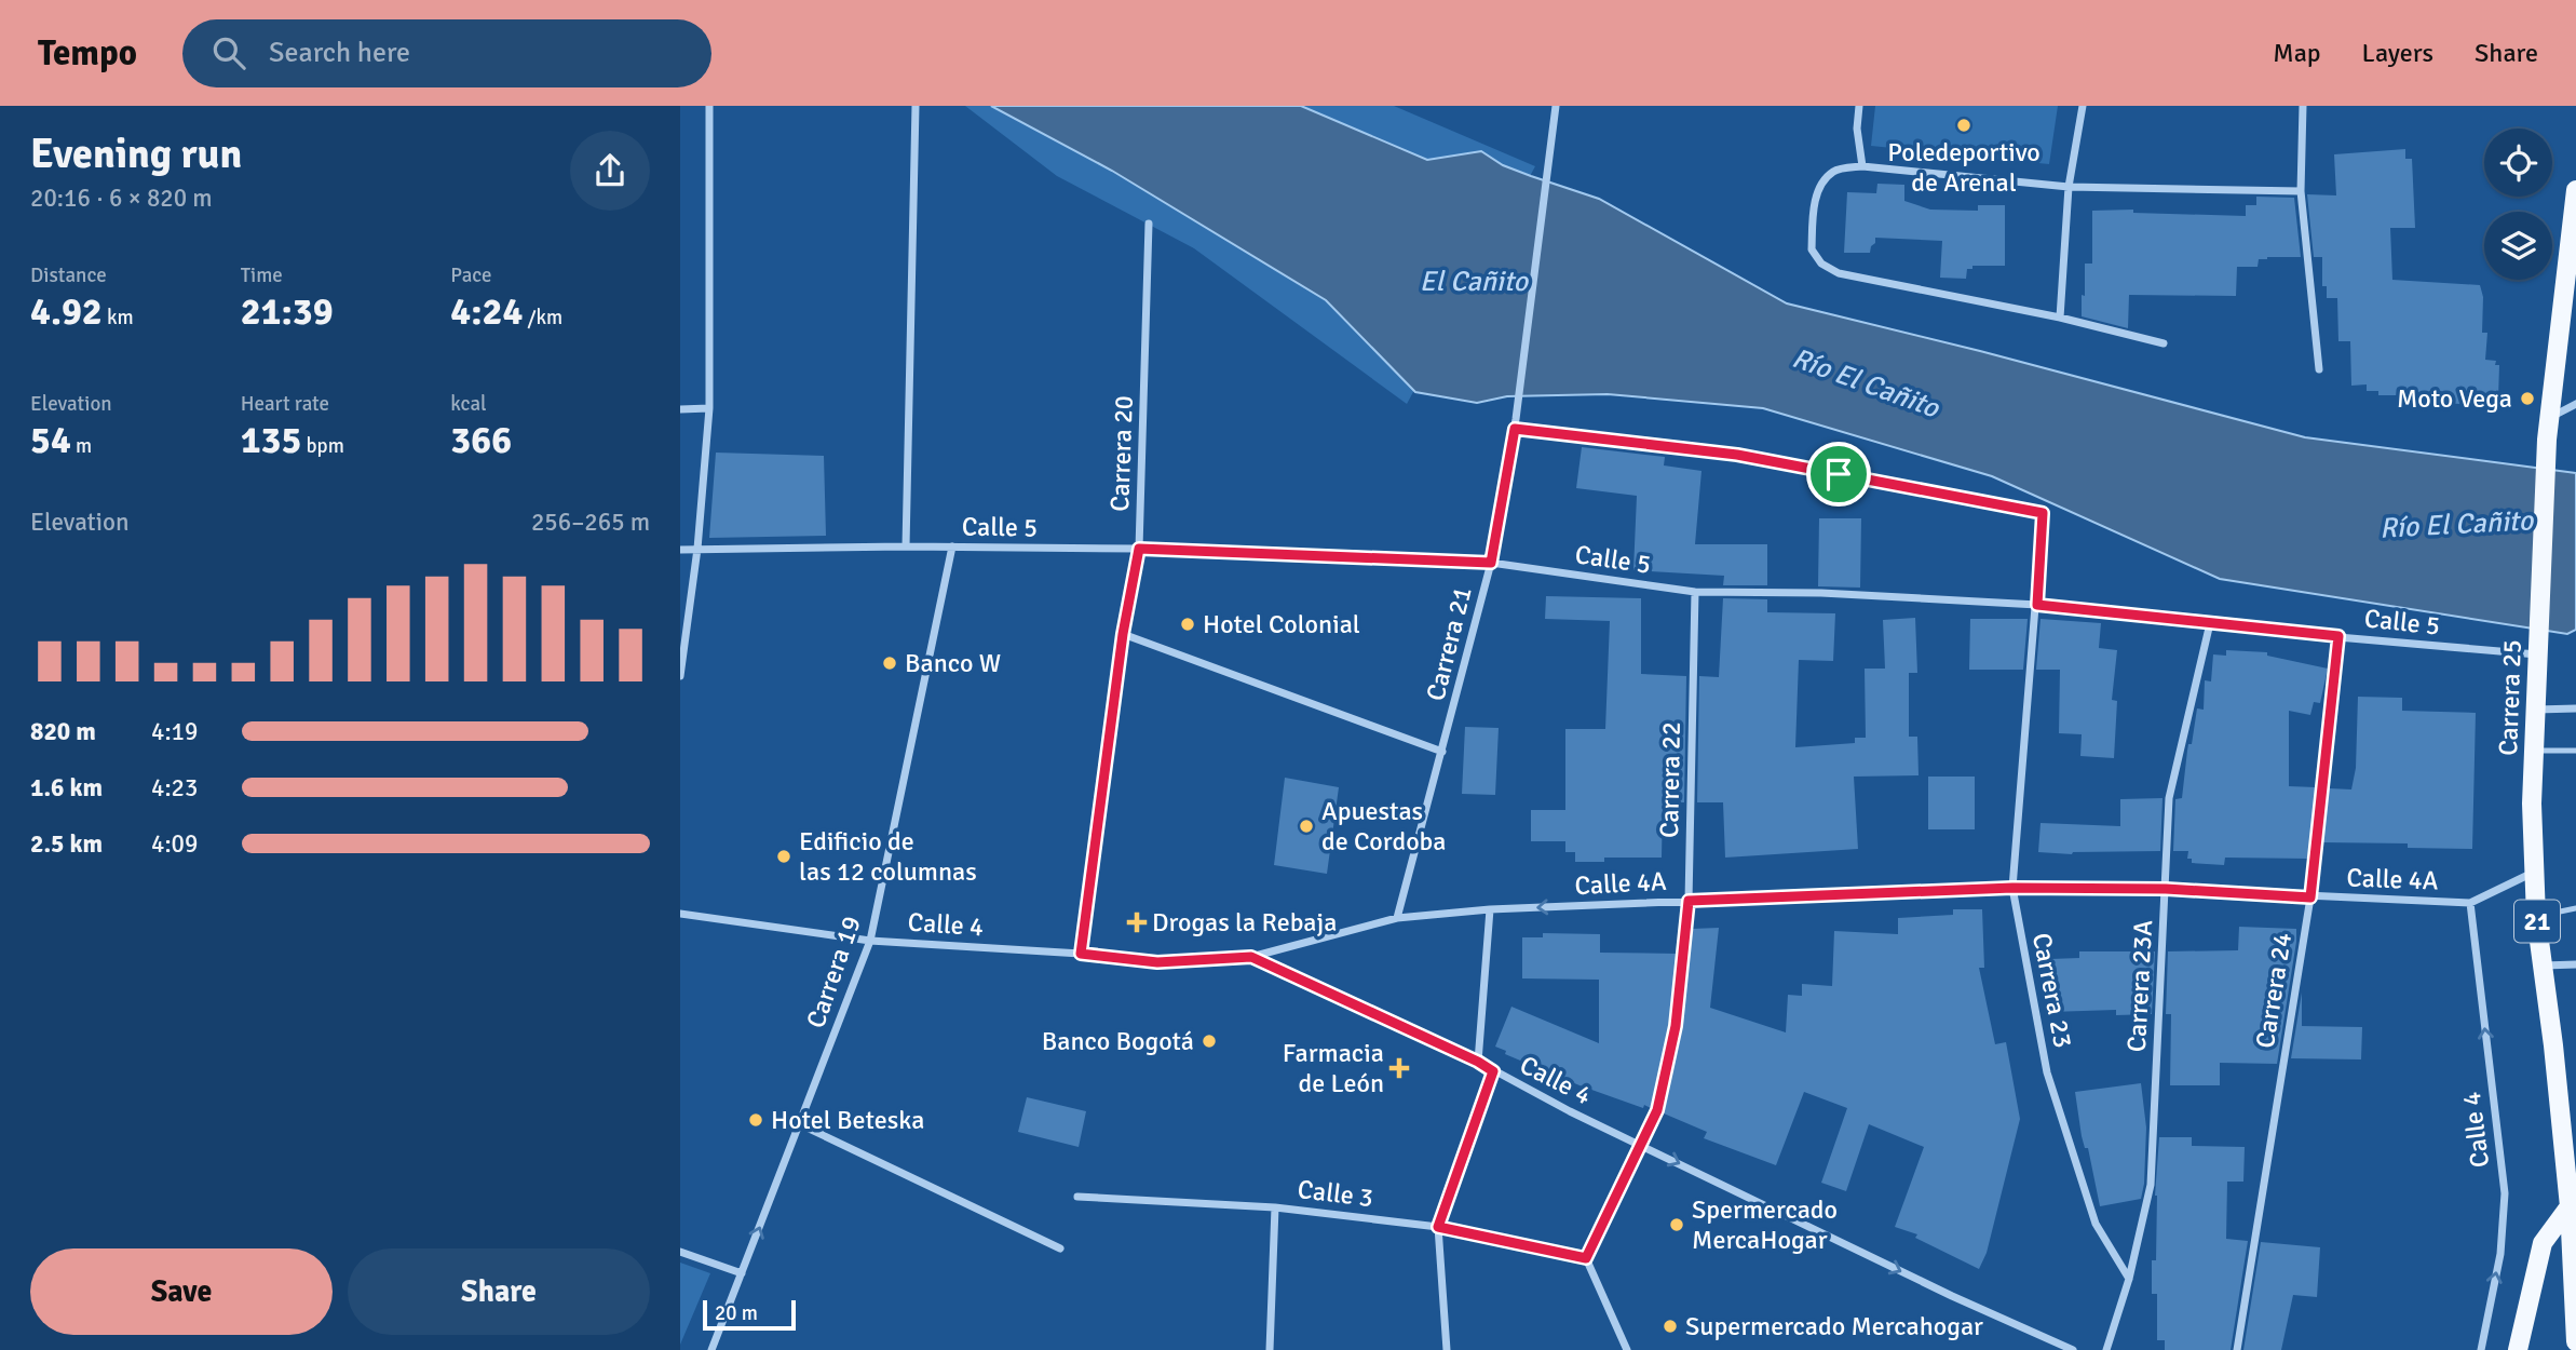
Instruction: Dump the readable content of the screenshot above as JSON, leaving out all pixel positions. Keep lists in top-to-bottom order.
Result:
{
  "streets": {
    "main road": ["Carrera 25", "21"],
    "street": [
      "Carrera 20",
      "Calle 5",
      "Carrera 21",
      "Carrera 22",
      "Calle 4A",
      "Calle 4",
      "Carrera 19",
      "Carrera 23A",
      "Carrera 23",
      "Carrera 24",
      "Calle 3"
    ]
  },
  "crossings": [
    ["Carrera 20", "Calle 5"],
    ["Carrera 20", "Calle 4"],
    ["Calle 5", "Carrera 21"],
    ["Calle 5", "Carrera 25"],
    ["Calle 5", "Carrera 22"],
    ["Calle 5", "Carrera 19"],
    ["Calle 5", "Carrera 23A"],
    ["Calle 5", "Carrera 23"],
    ["Calle 5", "Carrera 24"],
    ["Carrera 21", "Calle 4A"],
    ["Carrera 21", "Carrera 23"],
    ["Carrera 25", "Calle 4A"],
    ["Carrera 25", "21"],
    ["Carrera 22", "Calle 4A"],
    ["Carrera 22", "Calle 4"],
    ["Carrera 22", "Calle 3"],
    ["Calle 4A", "Calle 4"],
    ["Calle 4A", "Carrera 23A"],
    ["Calle 4A", "Carrera 23"],
    ["Calle 4A", "Carrera 24"],
    ["Calle 4", "Carrera 19"],
    ["Carrera 23A", "Carrera 23"]
  ],
  "water": ["El Cañito", "Río El Cañito"],
  "places": {
    "other": [
      "Poledeportivo de Arenal",
      "Moto Vega",
      "Hotel Colonial",
      "Banco W",
      "Apuestas de Cordoba",
      "Edificio de las 12 columnas",
      "Banco Bogotá",
      "Hotel Beteska",
      "Spermercado MercaHogar",
      "Supermercado Mercahogar"
    ],
    "health": ["Drogas la Rebaja", "Farmacia de León"]
  },
  "scale_bar": "20 m",
  "page": {
    "header": "Tempo",
    "search": "Search here",
    "nav": ["Map", "Layers", "Share"],
    "heading": ["Evening run", "20:16 · 6 × 820 m"],
    "stats": [
      ["Distance", "4.92 km"],
      ["Time", "21:39"],
      ["Pace", "4:24 /km"],
      ["Elevation", "54 m"],
      ["Heart rate", "135 bpm"],
      ["kcal", "366"]
    ],
    "chart": ["Elevation", "256–265 m"],
    "list": [
      {
        "name": "820 m",
        "note": "4:19"
      },
      {
        "name": "1.6 km",
        "note": "4:23"
      },
      {
        "name": "2.5 km",
        "note": "4:09"
      }
    ],
    "buttons": ["Save", "Share"],
    "scale": "20 m"
  }
}
